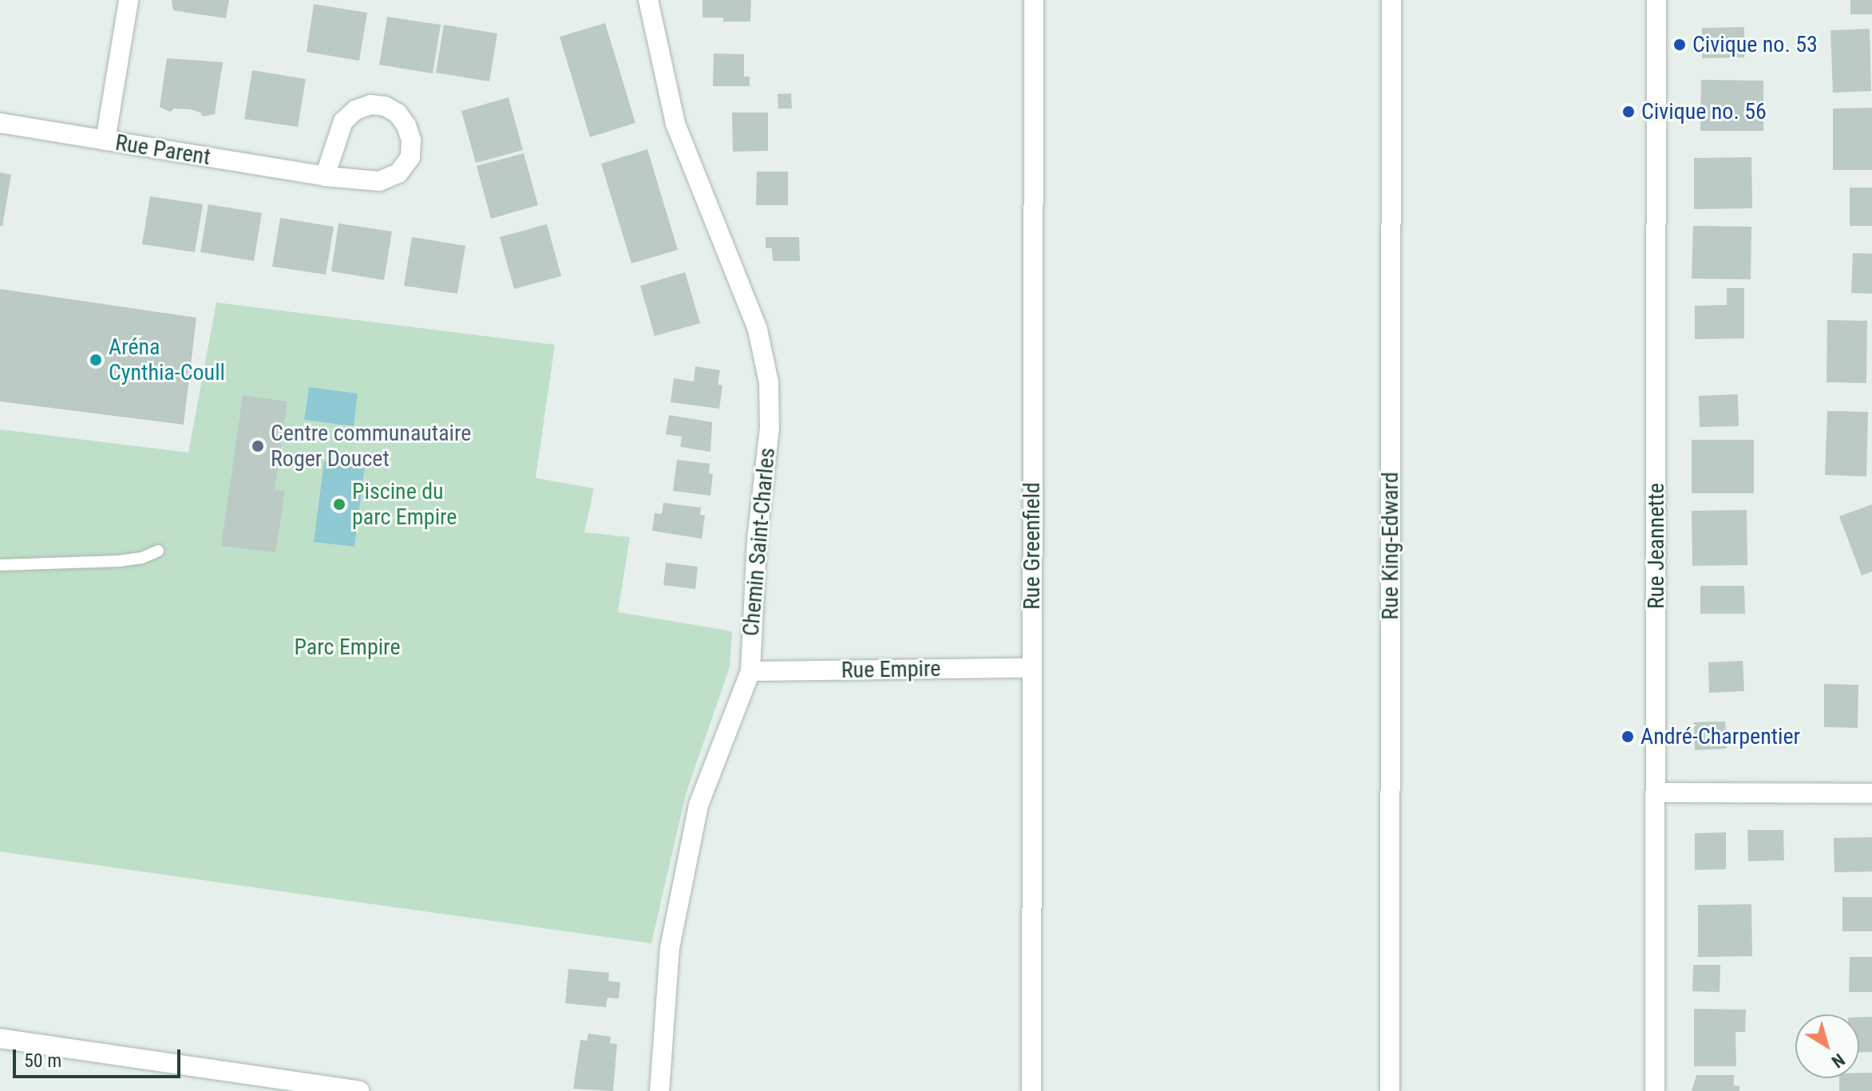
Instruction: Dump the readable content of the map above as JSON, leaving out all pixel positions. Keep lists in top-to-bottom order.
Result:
{
  "streets": {
    "street": [
      "Rue Parent",
      "Chemin Saint-Charles",
      "Rue Greenfield",
      "Rue King-Edward",
      "Rue Jeannette",
      "Rue Empire"
    ]
  },
  "crossings": [
    ["Chemin Saint-Charles", "Rue Empire"],
    ["Rue Greenfield", "Rue Empire"]
  ],
  "parks": ["Parc Empire"],
  "places": [
    "Civique no. 53",
    "Civique no. 56",
    "Aréna Cynthia-Coull",
    "Centre communautaire Roger Doucet",
    "Piscine du parc Empire",
    "André-Charpentier"
  ],
  "scale_bar": "50 m",
  "north": "bottom right"
}
